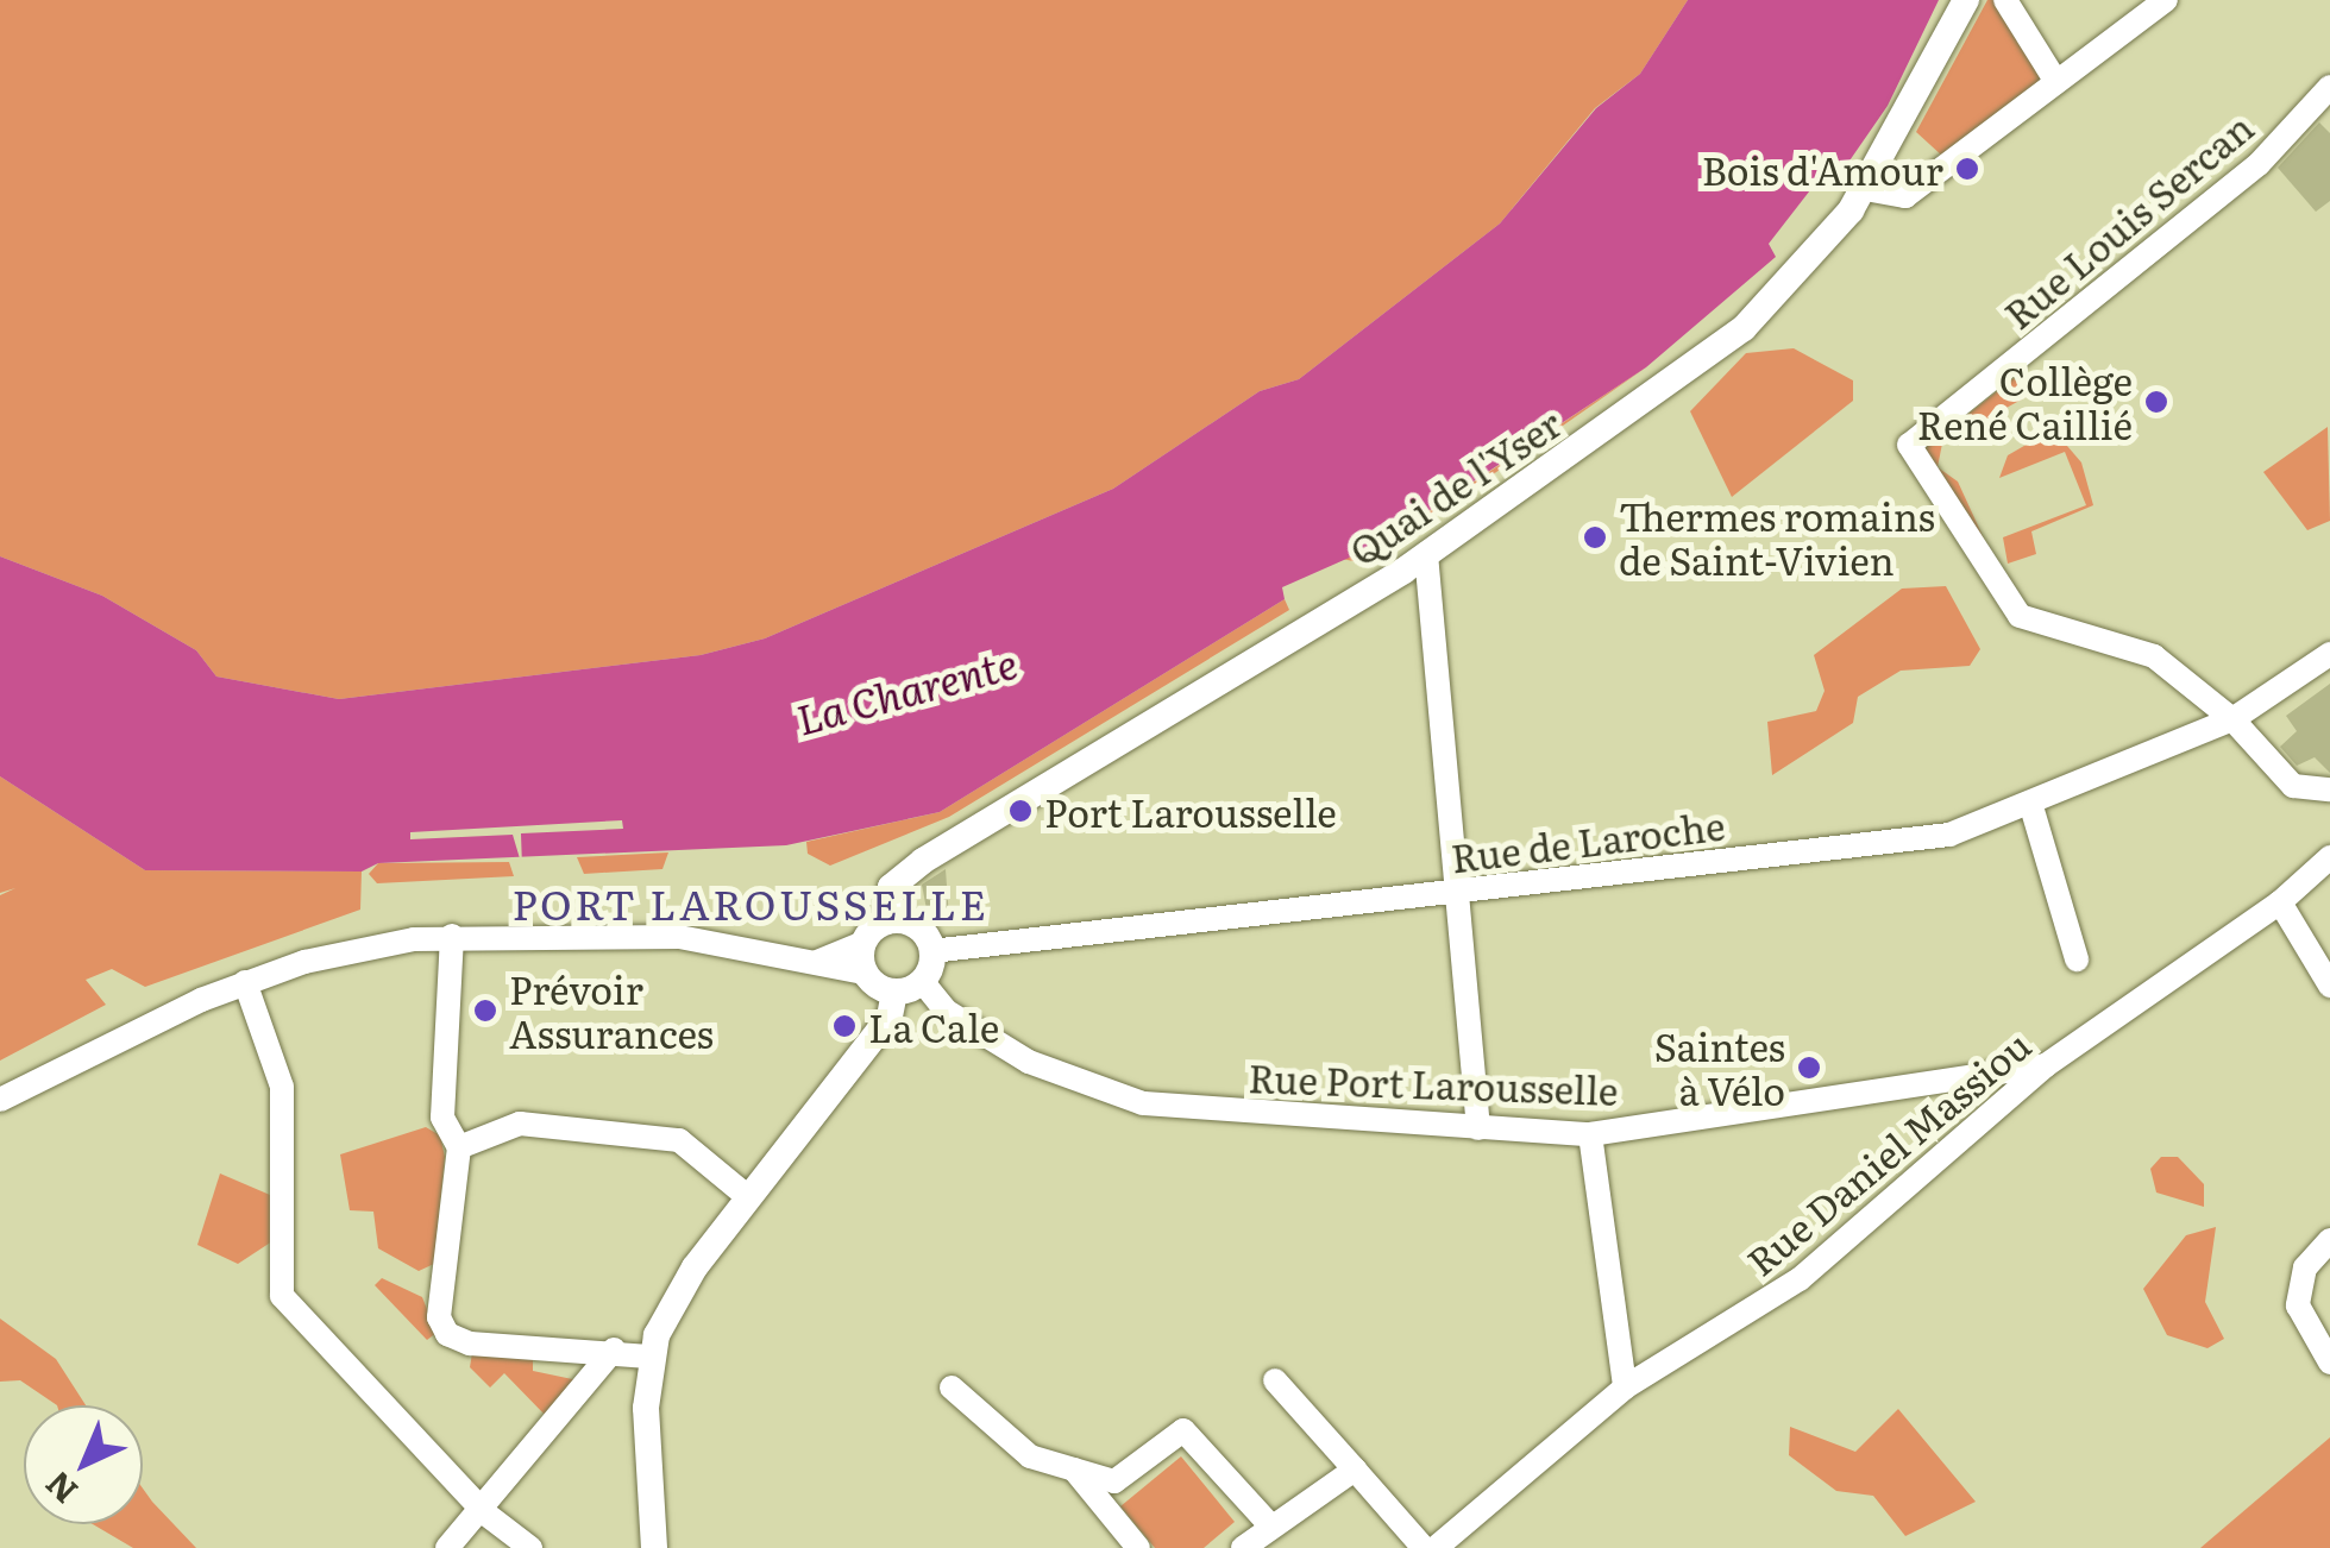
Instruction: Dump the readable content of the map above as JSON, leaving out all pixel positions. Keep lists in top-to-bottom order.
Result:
{
  "streets": {
    "street": [
      "Rue Louis Sercan",
      "Quai de l'Yser",
      "Rue de Laroche",
      "Rue Port Larousselle",
      "Rue Daniel Massiou"
    ]
  },
  "crossings": [
    ["Rue Louis Sercan", "Rue de Laroche"],
    ["Quai de l'Yser", "Rue de Laroche"],
    ["Quai de l'Yser", "Rue Port Larousselle"],
    ["Rue de Laroche", "Rue Port Larousselle"],
    ["Rue Port Larousselle", "Rue Daniel Massiou"]
  ],
  "districts": ["PORT LAROUSSELLE"],
  "water": ["La Charente"],
  "places": [
    "Bois d'Amour",
    "Collège René Caillié",
    "Thermes romains de Saint-Vivien",
    "Port Larousselle",
    "Prévoir Assurances",
    "La Cale",
    "Saintes à Vélo"
  ],
  "north": "bottom left"
}
